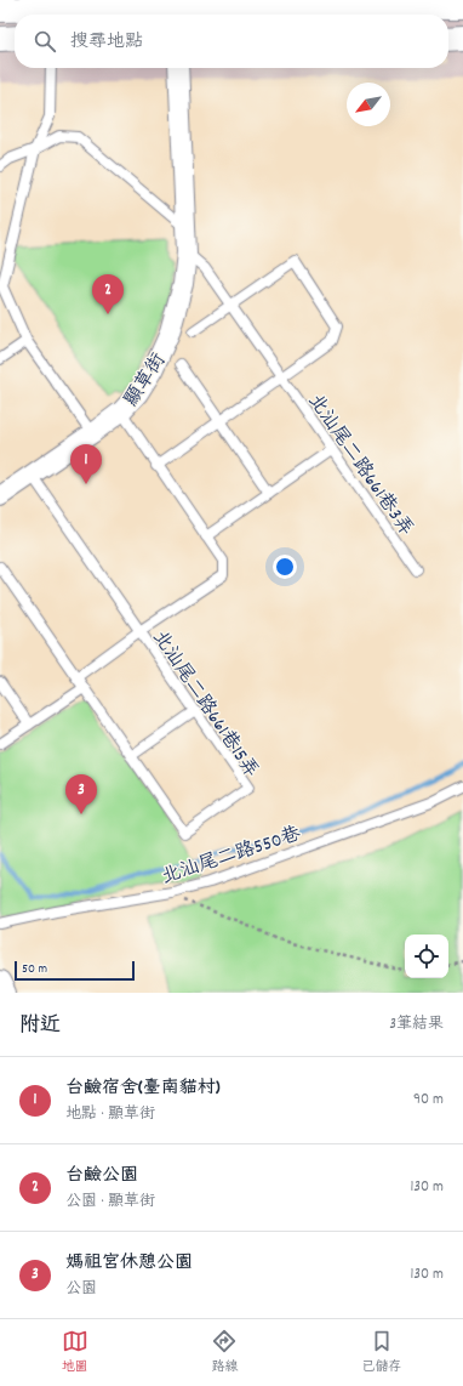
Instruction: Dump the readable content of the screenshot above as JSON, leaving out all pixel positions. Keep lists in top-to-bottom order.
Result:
{
  "streets": {
    "street": ["顯草街"],
    "lane": ["北汕尾二路661巷3弄", "北汕尾二路661巷15弄", "北汕尾二路550巷"]
  },
  "crossings": [
    ["顯草街", "北汕尾二路661巷3弄"],
    ["顯草街", "北汕尾二路661巷15弄"]
  ],
  "scale_bar": "50 m",
  "north": "bottom left",
  "page": {
    "search": "搜尋地點",
    "pins": ["2", "1", "3"],
    "scale": "50 m",
    "heading": ["附近", "3筆結果"],
    "list": [
      {
        "mark": "1",
        "name": "台鹼宿舍(臺南貓村)",
        "note": "地點 · 顯草街",
        "value": "90 m"
      },
      {
        "mark": "2",
        "name": "台鹼公園",
        "note": "公園 · 顯草街",
        "value": "130 m"
      },
      {
        "mark": "3",
        "name": "媽祖宮休憩公園",
        "note": "公園",
        "value": "130 m"
      }
    ],
    "nav": ["地圖", "路線", "已儲存"]
  }
}
